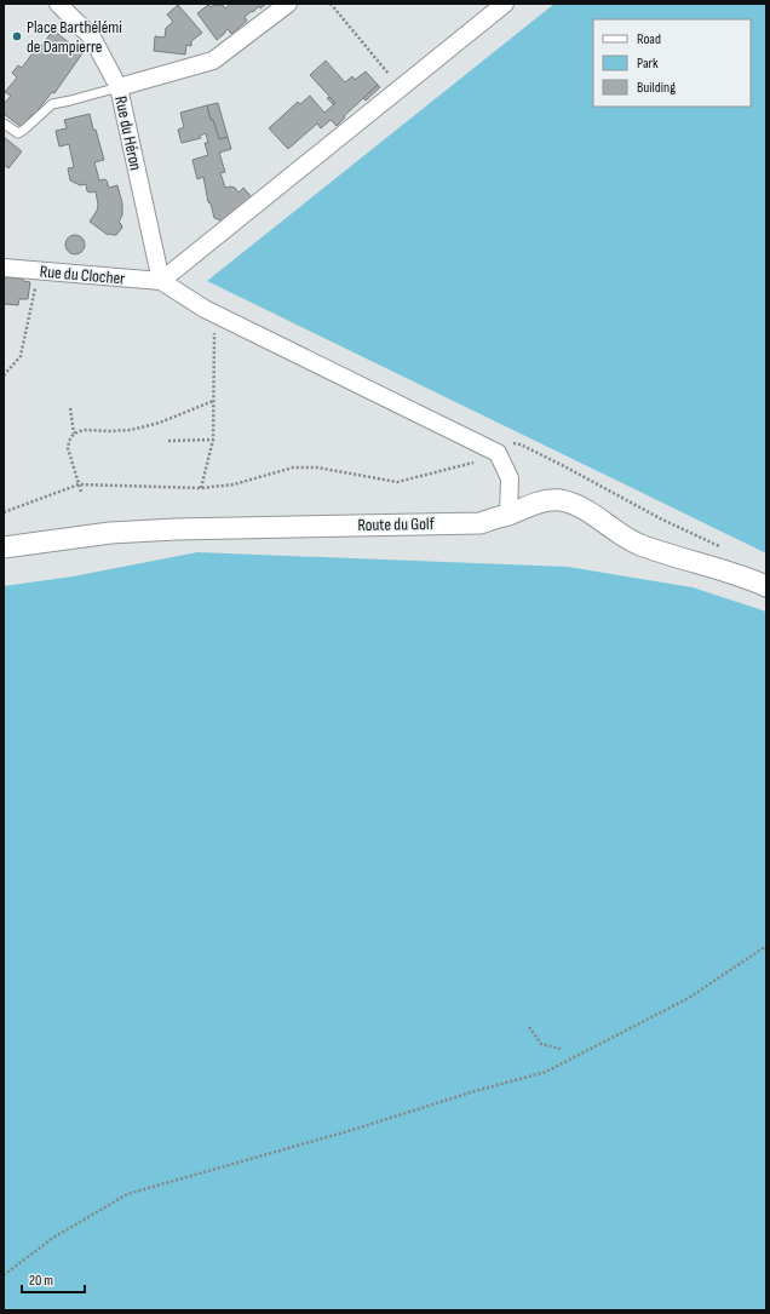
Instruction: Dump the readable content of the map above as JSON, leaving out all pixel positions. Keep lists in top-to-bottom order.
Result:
{
  "streets": {
    "street": ["Rue du Héron", "Rue du Clocher", "Route du Golf"]
  },
  "crossings": [
    ["Rue du Héron", "Rue du Clocher"]
  ],
  "places": ["Place Barthélémi de Dampierre"],
  "legend": ["Road", "Park", "Building"],
  "scale_bar": "20 m"
}
